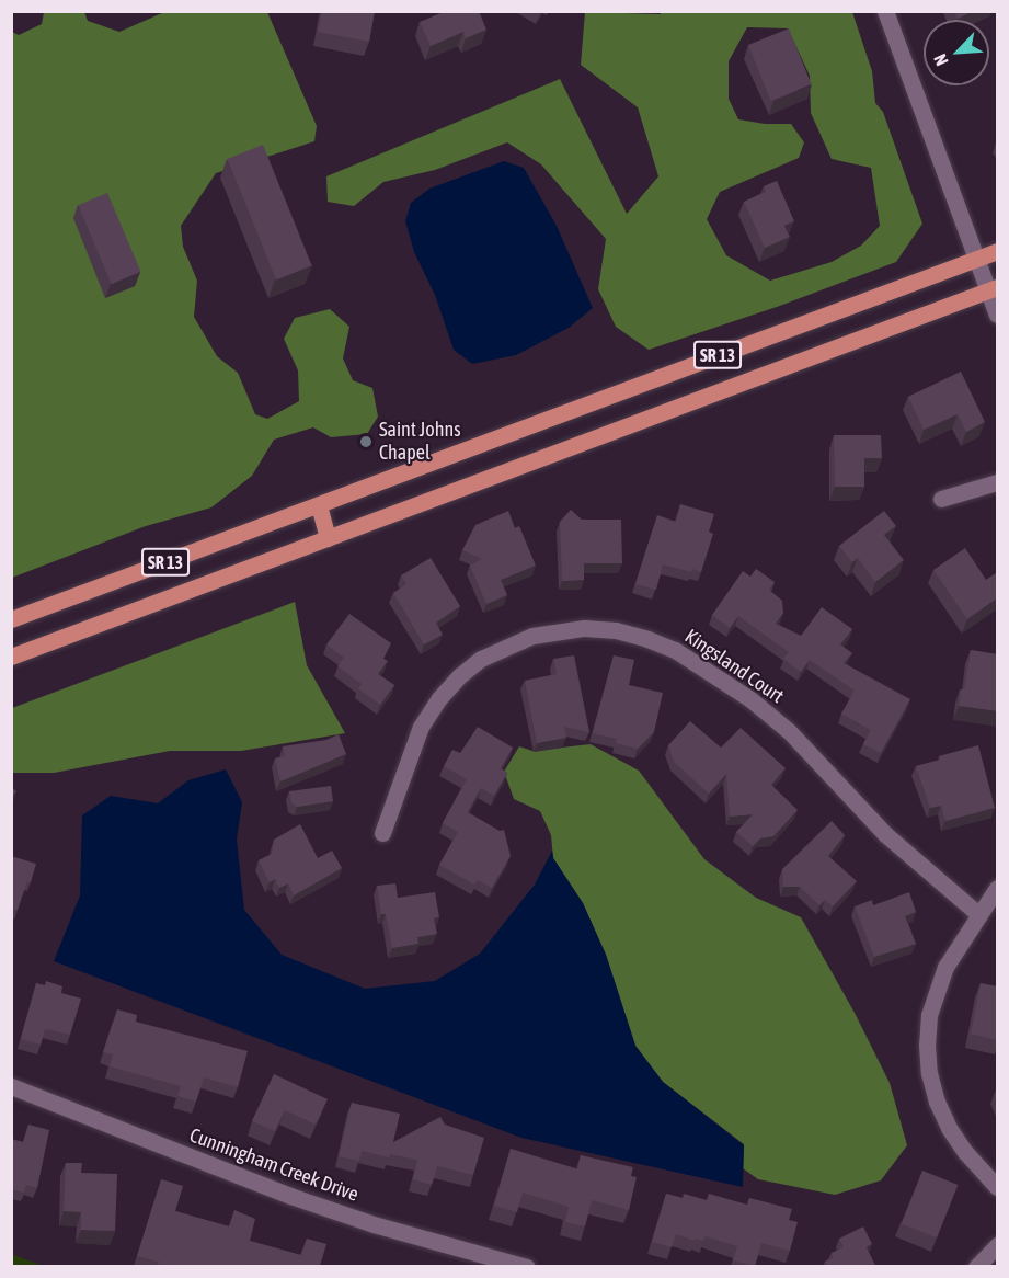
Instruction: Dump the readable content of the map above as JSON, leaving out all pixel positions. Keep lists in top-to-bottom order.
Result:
{
  "streets": {
    "main road": ["SR 13"],
    "street": ["Kingsland Court", "Cunningham Creek Drive"]
  },
  "places": ["Saint Johns Chapel"],
  "north": "bottom left"
}
